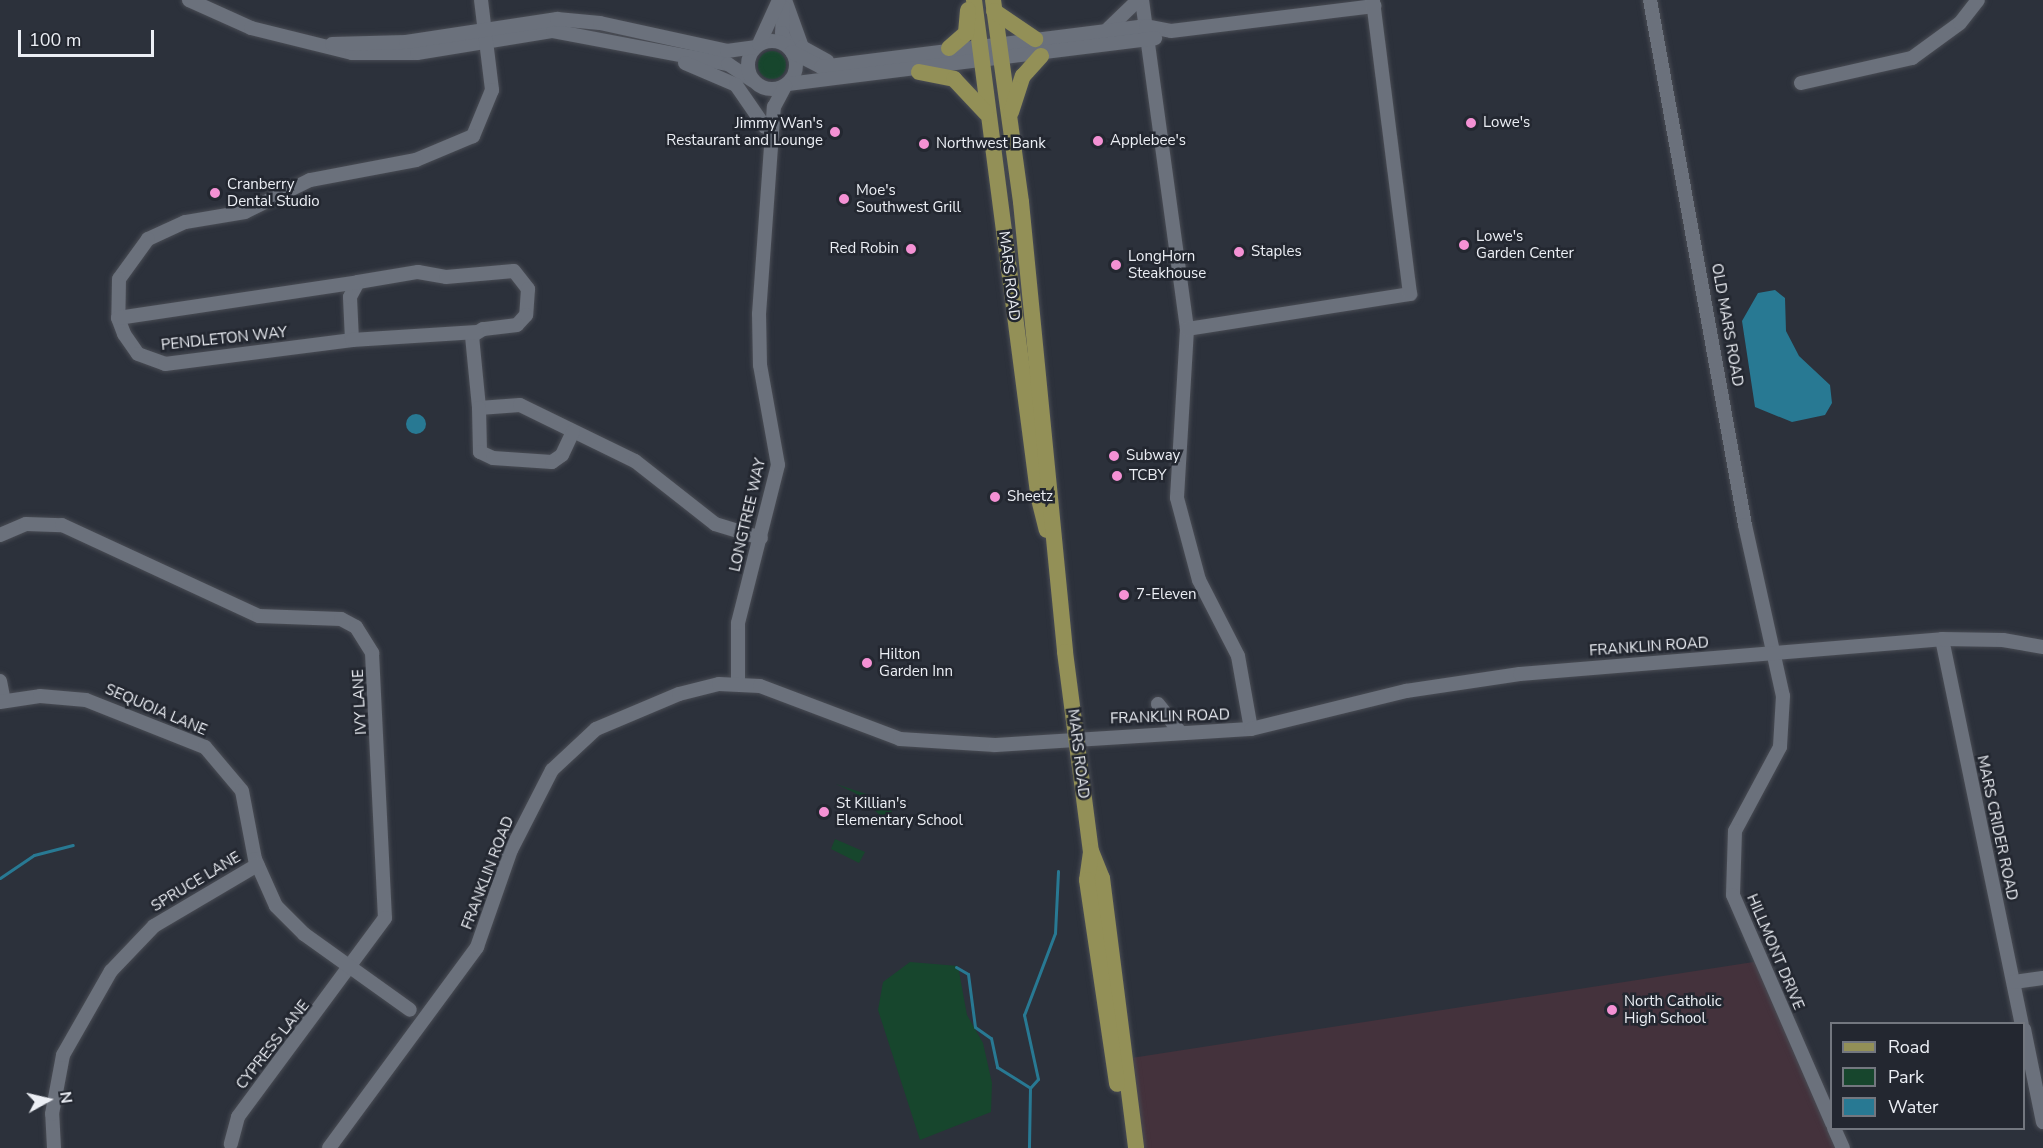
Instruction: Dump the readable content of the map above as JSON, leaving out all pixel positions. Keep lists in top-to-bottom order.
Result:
{
  "streets": {
    "main road": ["MARS ROAD"],
    "street": [
      "OLD MARS ROAD",
      "PENDLETON WAY",
      "LONGTREE WAY",
      "FRANKLIN ROAD",
      "IVY LANE",
      "SEQUOIA LANE",
      "MARS CRIDER ROAD",
      "SPRUCE LANE",
      "HILLMONT DRIVE",
      "CYPRESS LANE"
    ]
  },
  "crossings": [
    ["MARS ROAD", "FRANKLIN ROAD"],
    ["OLD MARS ROAD", "FRANKLIN ROAD"],
    ["OLD MARS ROAD", "HILLMONT DRIVE"],
    ["LONGTREE WAY", "FRANKLIN ROAD"],
    ["FRANKLIN ROAD", "MARS CRIDER ROAD"],
    ["FRANKLIN ROAD", "HILLMONT DRIVE"],
    ["IVY LANE", "SEQUOIA LANE"],
    ["IVY LANE", "CYPRESS LANE"],
    ["SEQUOIA LANE", "SPRUCE LANE"],
    ["SEQUOIA LANE", "CYPRESS LANE"]
  ],
  "places": [
    "Lowe's",
    "Jimmy Wan's Restaurant and Lounge",
    "Applebee's",
    "Northwest Bank",
    "Cranberry Dental Studio",
    "Moe's Southwest Grill",
    "Lowe's Garden Center",
    "Red Robin",
    "Staples",
    "LongHorn Steakhouse",
    "Subway",
    "TCBY",
    "Sheetz",
    "7-Eleven",
    "Hilton Garden Inn",
    "St Killian's Elementary School",
    "North Catholic High School"
  ],
  "legend": ["Road", "Park", "Water"],
  "scale_bar": "100 m",
  "north": "right"
}
